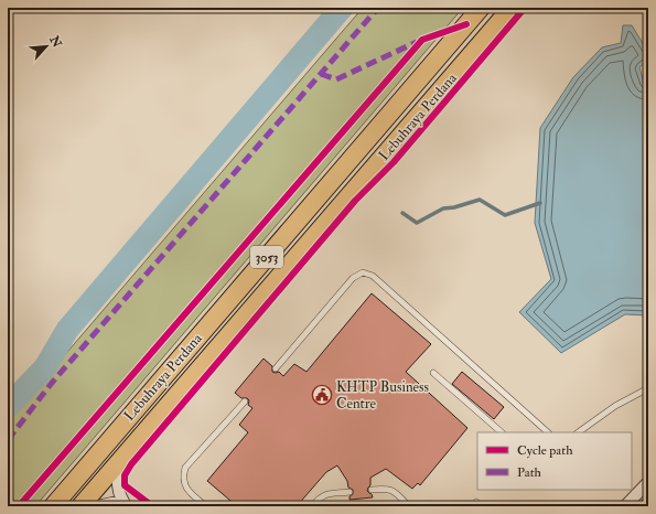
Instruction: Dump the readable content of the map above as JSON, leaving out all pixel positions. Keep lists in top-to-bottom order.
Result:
{
  "streets": {
    "main road": ["Lebuhraya Perdana", "3053"]
  },
  "places": {
    "public building": ["KHTP Business Centre"]
  },
  "legend": ["Cycle path", "Path"],
  "north": "top right"
}
